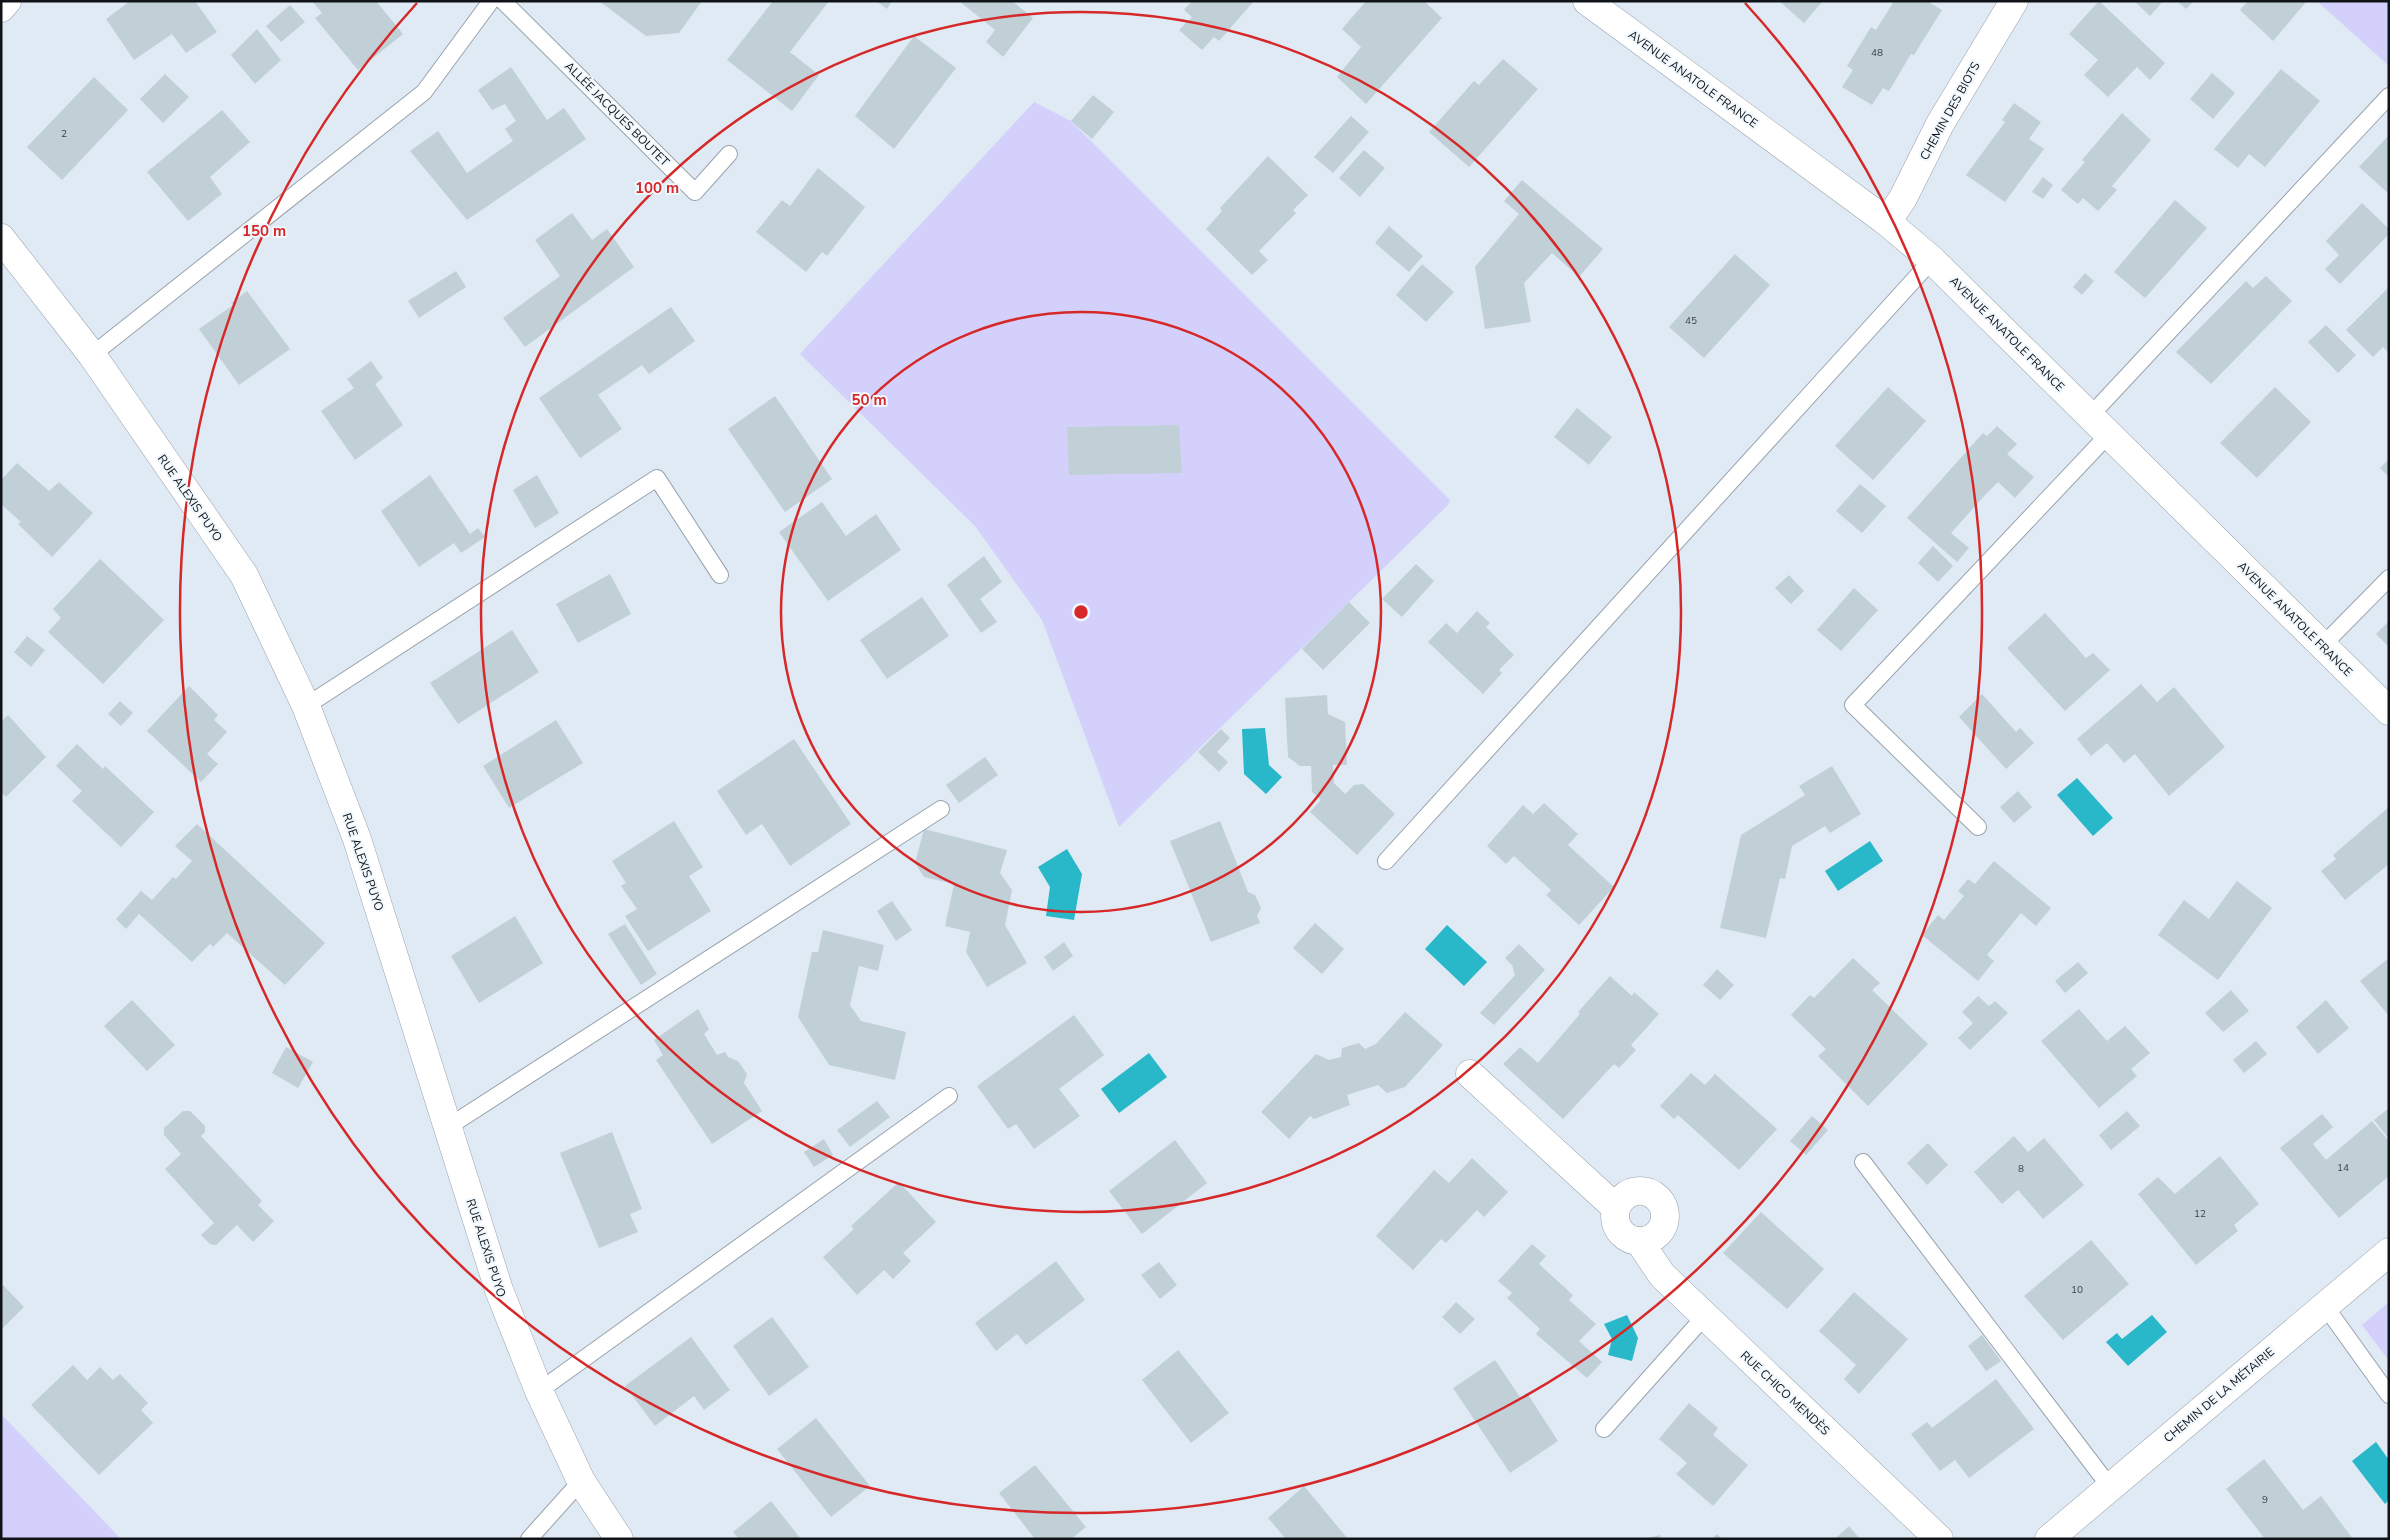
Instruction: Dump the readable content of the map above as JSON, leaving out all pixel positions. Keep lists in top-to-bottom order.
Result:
{
  "streets": {
    "street": [
      "AVENUE ANATOLE FRANCE",
      "CHEMIN DES BIOTS",
      "RUE ALEXIS PUYO",
      "RUE CHICO MENDÈS",
      "CHEMIN DE LA MÉTAIRIE"
    ],
    "lane": ["ALLÉE JACQUES BOUTET"]
  },
  "crossings": [
    ["AVENUE ANATOLE FRANCE", "CHEMIN DES BIOTS"]
  ],
  "house_numbers": [
    "48",
    "2",
    "45",
    "14",
    "8",
    "12",
    "10",
    "9"
  ],
  "rings": ["100 m", "150 m", "50 m"]
}
